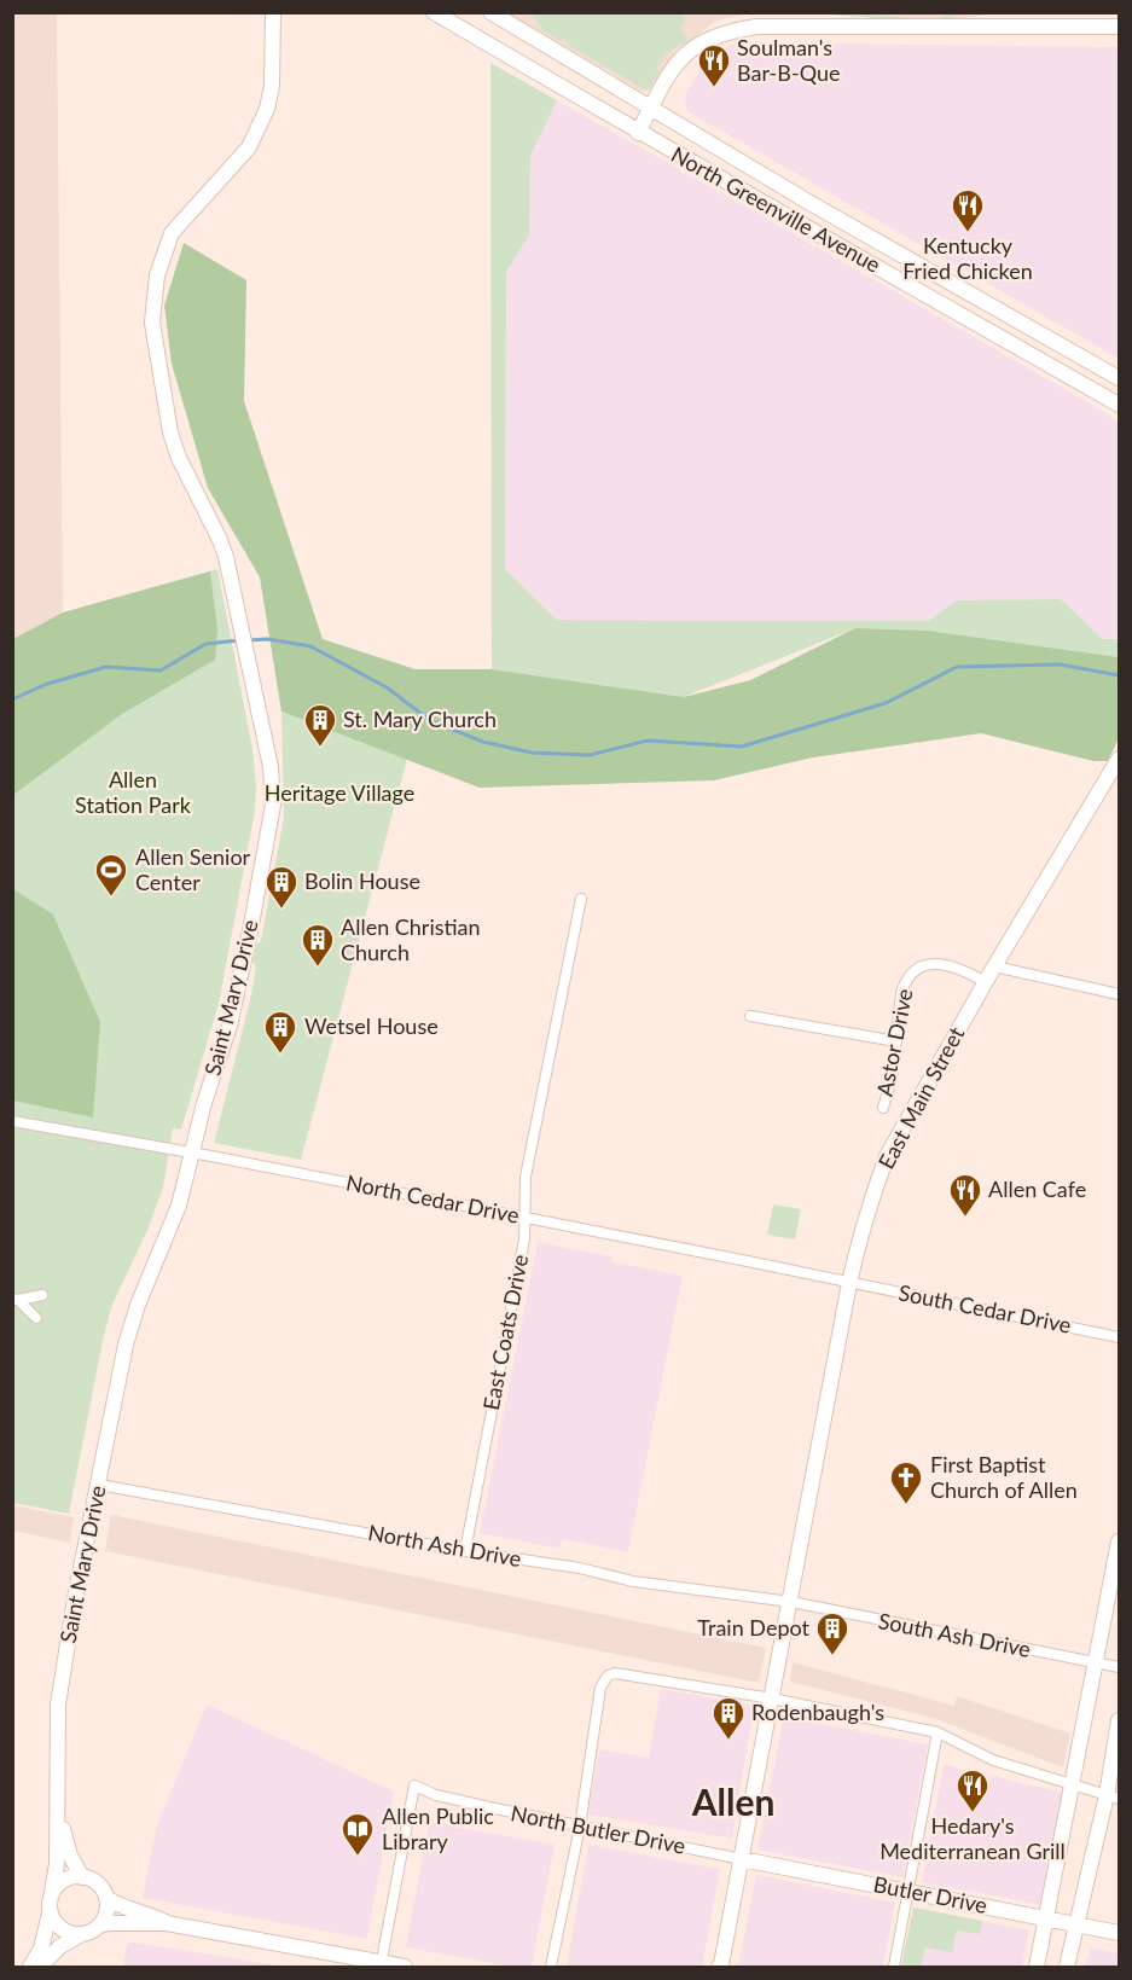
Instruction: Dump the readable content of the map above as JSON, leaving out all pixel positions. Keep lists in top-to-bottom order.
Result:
{
  "streets": {
    "street": [
      "North Greenville Avenue",
      "Saint Mary Drive",
      "Astor Drive",
      "East Main Street",
      "North Cedar Drive",
      "South Cedar Drive",
      "East Coats Drive",
      "North Ash Drive",
      "South Ash Drive",
      "North Butler Drive",
      "Butler Drive"
    ]
  },
  "crossings": [
    ["Saint Mary Drive", "North Cedar Drive"],
    ["Saint Mary Drive", "North Ash Drive"],
    ["Astor Drive", "East Main Street"],
    ["East Main Street", "North Cedar Drive"],
    ["East Main Street", "South Cedar Drive"],
    ["East Main Street", "North Ash Drive"],
    ["East Main Street", "South Ash Drive"],
    ["East Main Street", "North Butler Drive"],
    ["East Main Street", "Butler Drive"],
    ["North Cedar Drive", "South Cedar Drive"],
    ["North Cedar Drive", "East Coats Drive"],
    ["East Coats Drive", "North Ash Drive"],
    ["North Ash Drive", "South Ash Drive"],
    ["North Butler Drive", "Butler Drive"]
  ],
  "districts": ["Allen"],
  "parks": ["Allen Station Park", "Heritage Village"],
  "places": {
    "restaurant": [
      "Soulman's Bar-B-Que",
      "Kentucky Fried Chicken",
      "Allen Cafe",
      "Hedary's Mediterranean Grill"
    ],
    "building": [
      "St. Mary Church",
      "Bolin House",
      "Allen Christian Church",
      "Wetsel House",
      "Train Depot",
      "Rodenbaugh's"
    ],
    "sports": ["Allen Senior Center"],
    "church": ["First Baptist Church of Allen"],
    "library": ["Allen Public Library"]
  }
}
